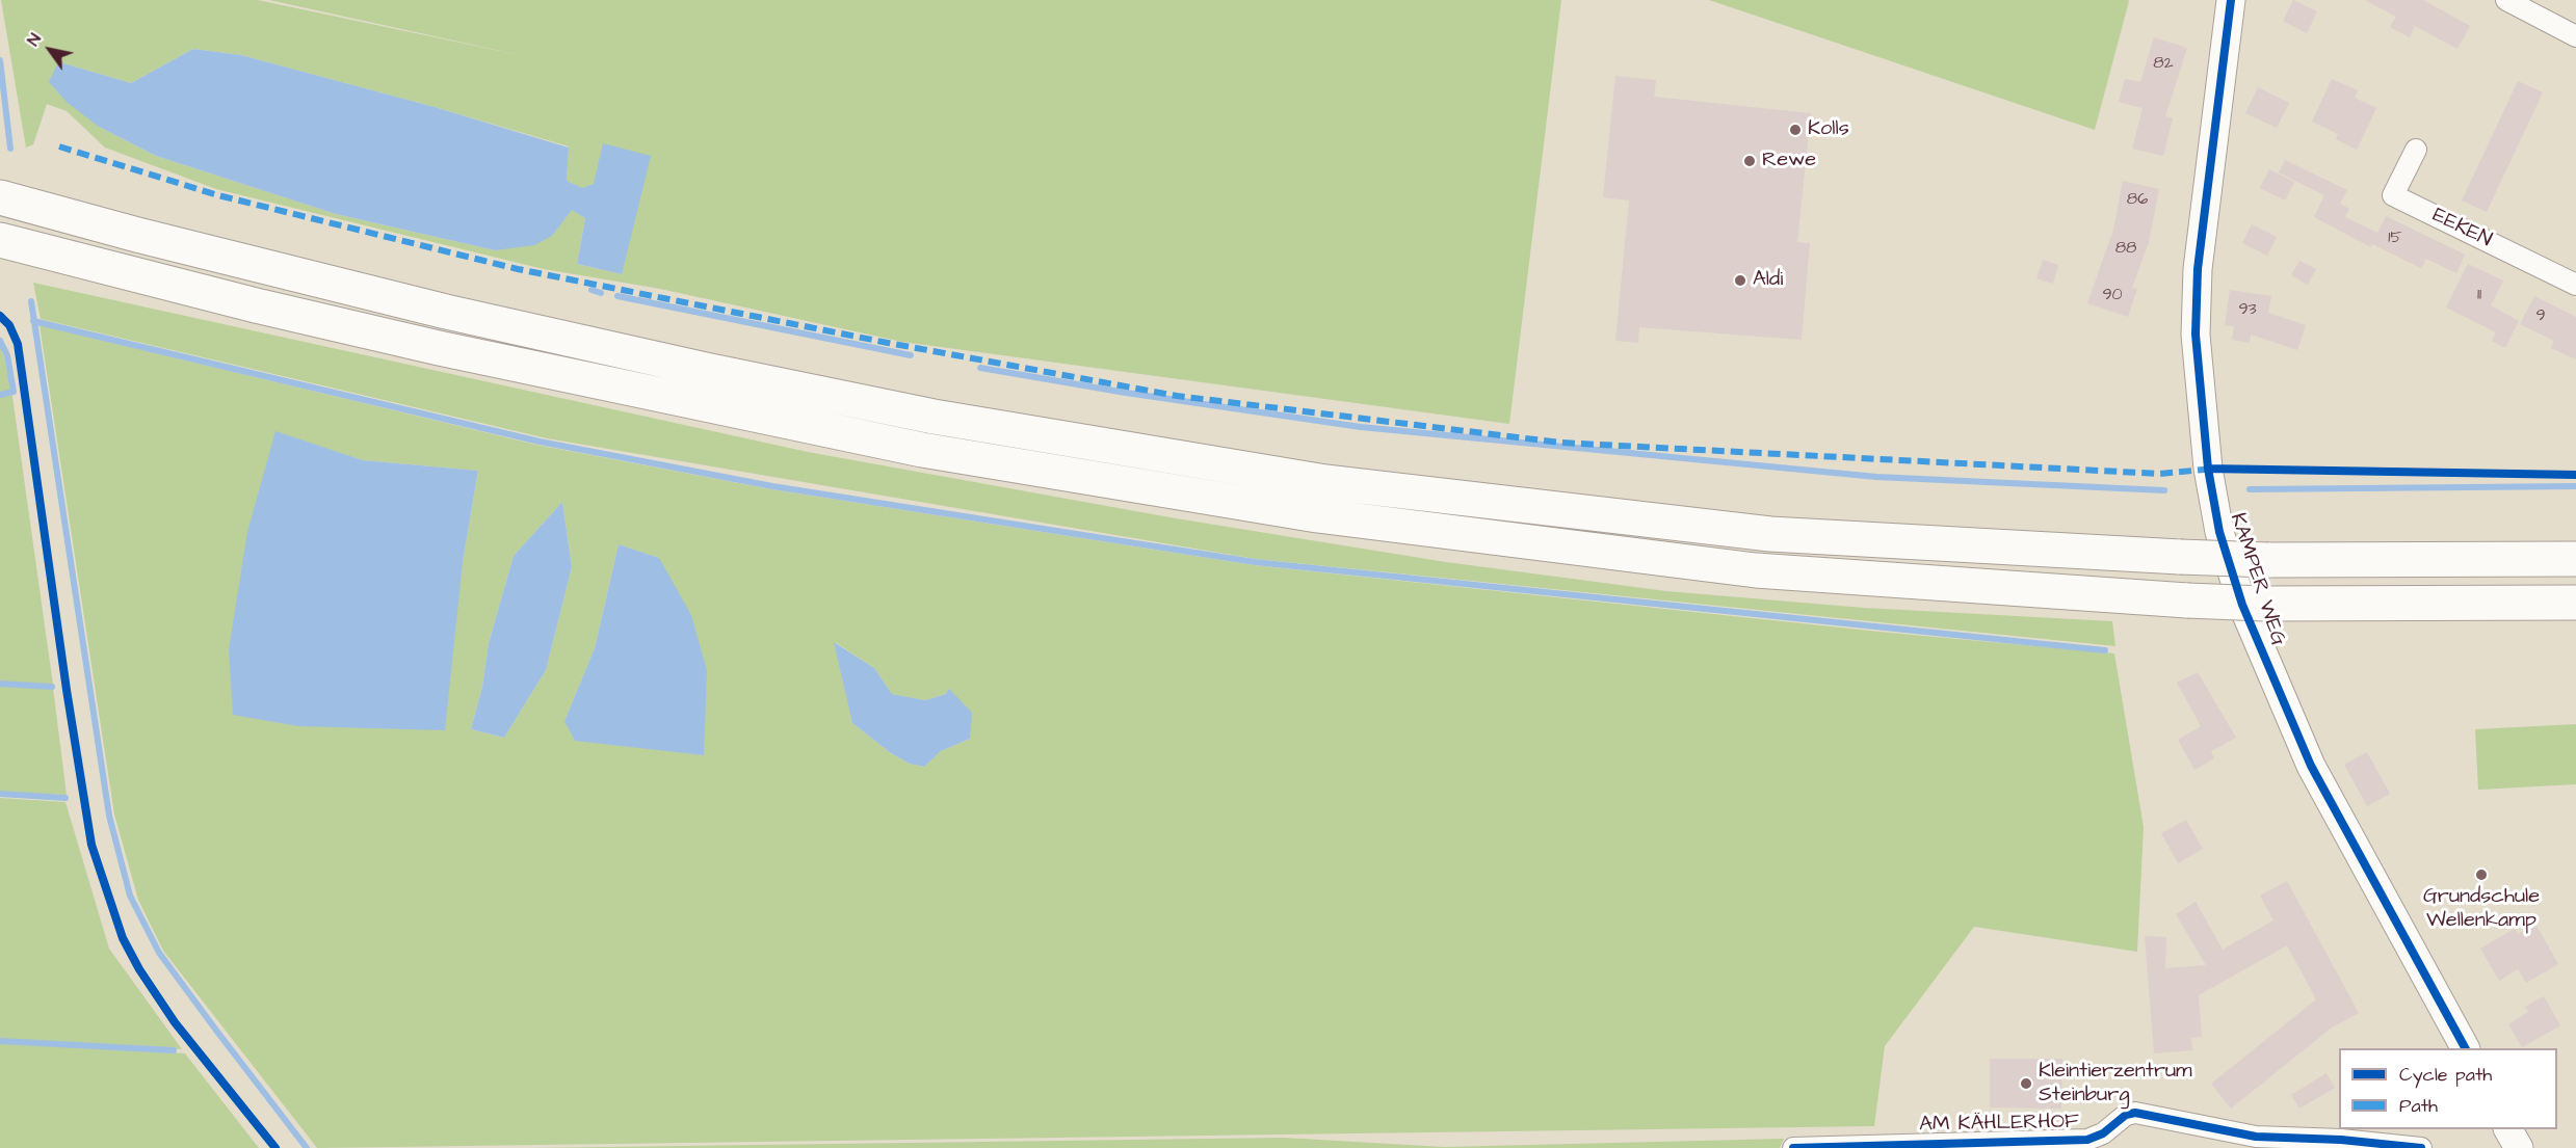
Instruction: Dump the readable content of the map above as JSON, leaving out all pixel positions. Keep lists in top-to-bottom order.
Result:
{
  "streets": {
    "main road": ["KAMPER WEG"],
    "street": ["EEKEN", "AM KÄHLERHOF"]
  },
  "places": [
    "Kolls",
    "Rewe",
    "Aldi",
    "Grundschule Wellenkamp",
    "Kleintierzentrum Steinburg"
  ],
  "house_numbers": [
    "82",
    "86",
    "15",
    "88",
    "90",
    "11",
    "93",
    "9"
  ],
  "legend": ["Cycle path", "Path"],
  "north": "top left"
}
